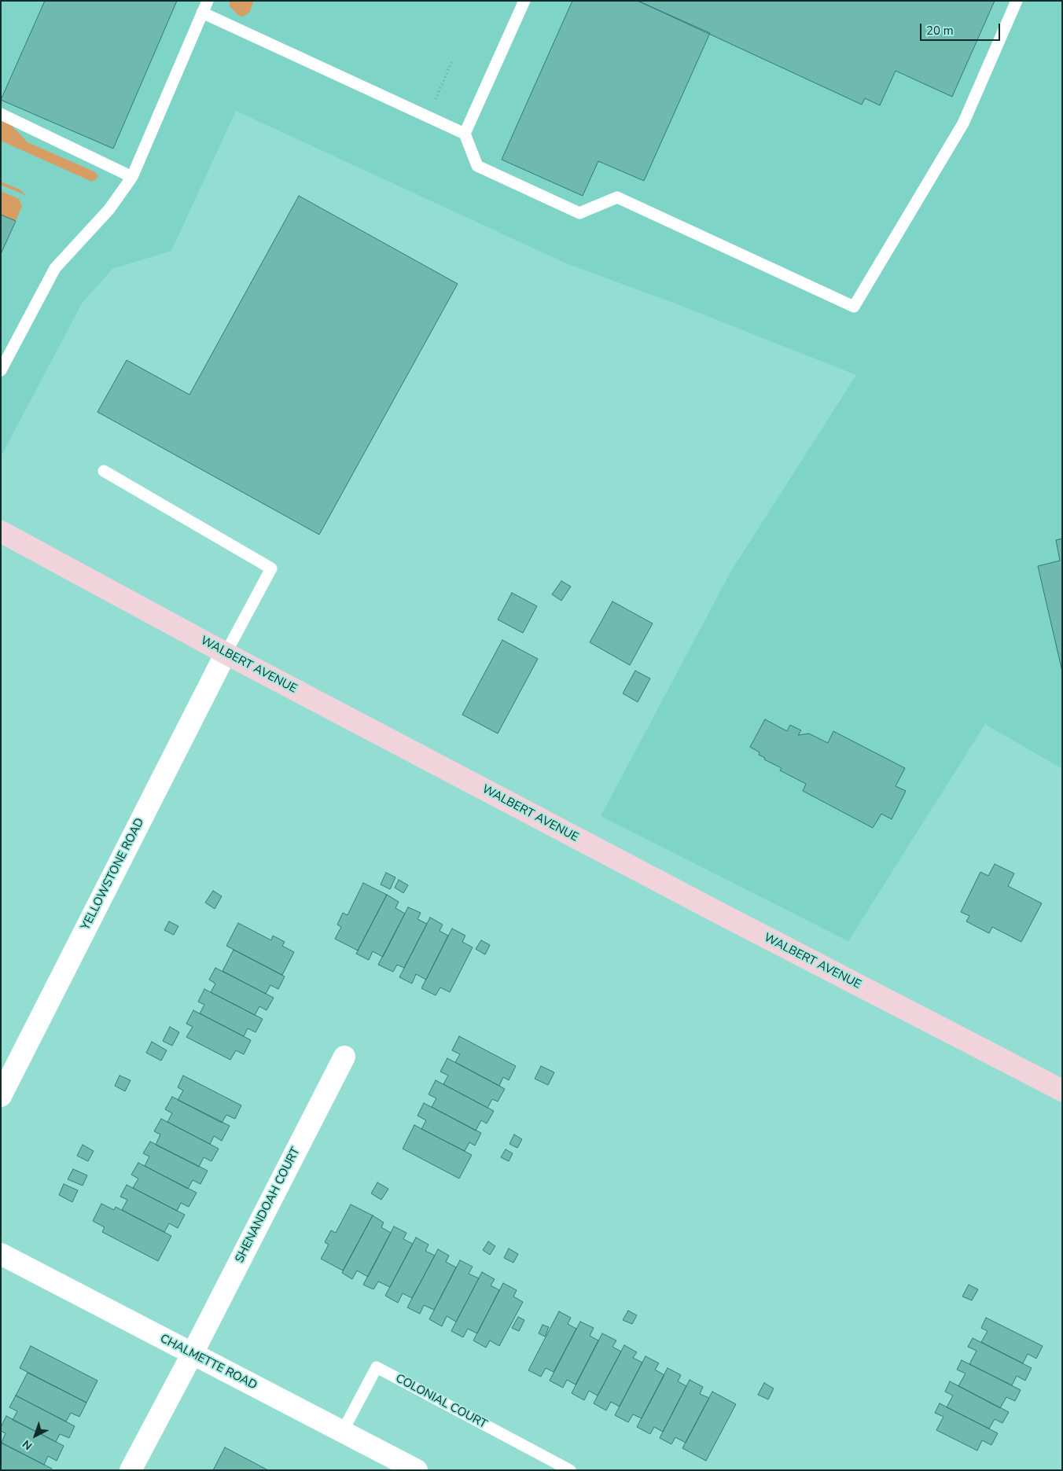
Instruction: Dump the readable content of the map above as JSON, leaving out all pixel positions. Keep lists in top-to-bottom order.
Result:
{
  "streets": {
    "main road": ["WALBERT AVENUE"],
    "street": ["YELLOWSTONE ROAD", "SHENANDOAH COURT", "CHALMETTE ROAD"],
    "lane": ["COLONIAL COURT"]
  },
  "crossings": [
    ["WALBERT AVENUE", "YELLOWSTONE ROAD"],
    ["SHENANDOAH COURT", "CHALMETTE ROAD"],
    ["CHALMETTE ROAD", "COLONIAL COURT"]
  ],
  "scale_bar": "20 m",
  "north": "bottom left"
}
